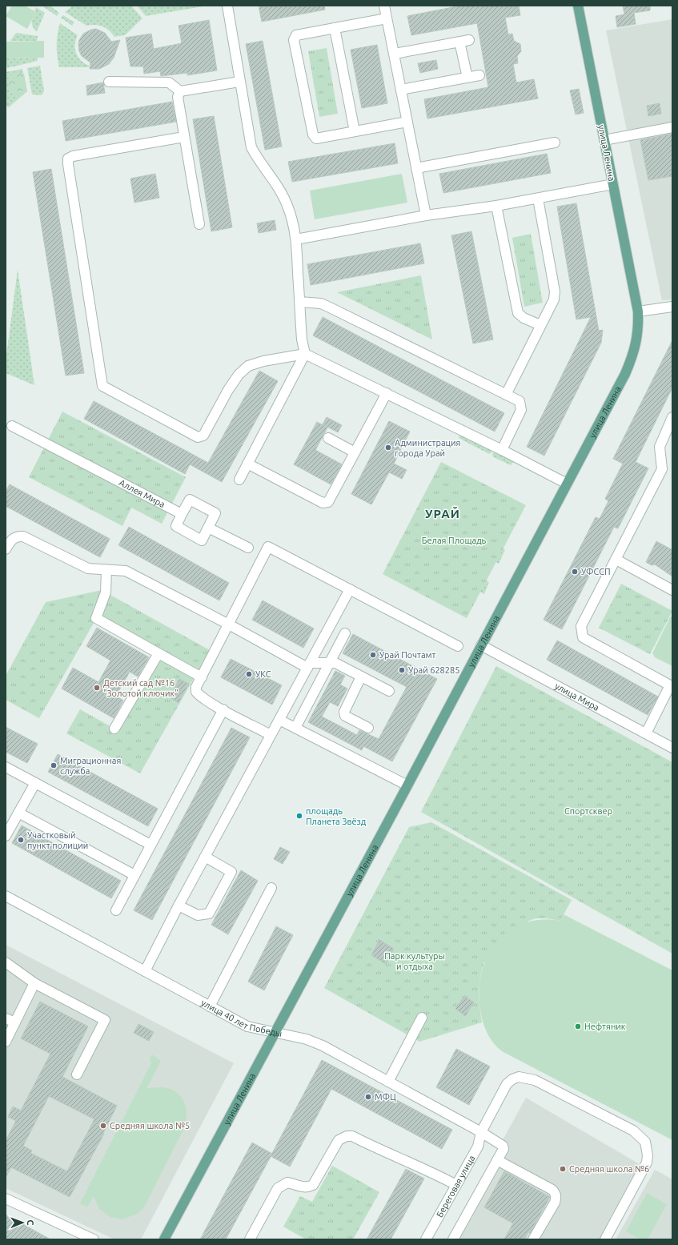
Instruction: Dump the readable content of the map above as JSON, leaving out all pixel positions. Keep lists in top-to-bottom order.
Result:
{
  "streets": {
    "main road": ["улица Ленина"],
    "street": [
      "Аллея Мира",
      "улица Мира",
      "улица 40 лет Победы",
      "Береговая улица"
    ]
  },
  "crossings": [
    ["улица Ленина", "улица Мира"],
    ["улица Ленина", "улица 40 лет Победы"],
    ["улица 40 лет Победы", "Береговая улица"]
  ],
  "districts": ["УРАЙ"],
  "parks": ["Белая Площадь", "Спортсквер", "Парк культуры и отдыха"],
  "places": [
    "Администрация города Урай",
    "УФССП",
    "Урай Почтамт",
    "Урай 628285",
    "УКС",
    "Детский сад №16 \"Золотой ключик\"",
    "Миграционная служба",
    "площадь Планета Звёзд",
    "Участковый пункт полиции",
    "Нефтяник",
    "МФЦ",
    "Средняя школа №5",
    "Средняя школа №6"
  ],
  "north": "right"
}
